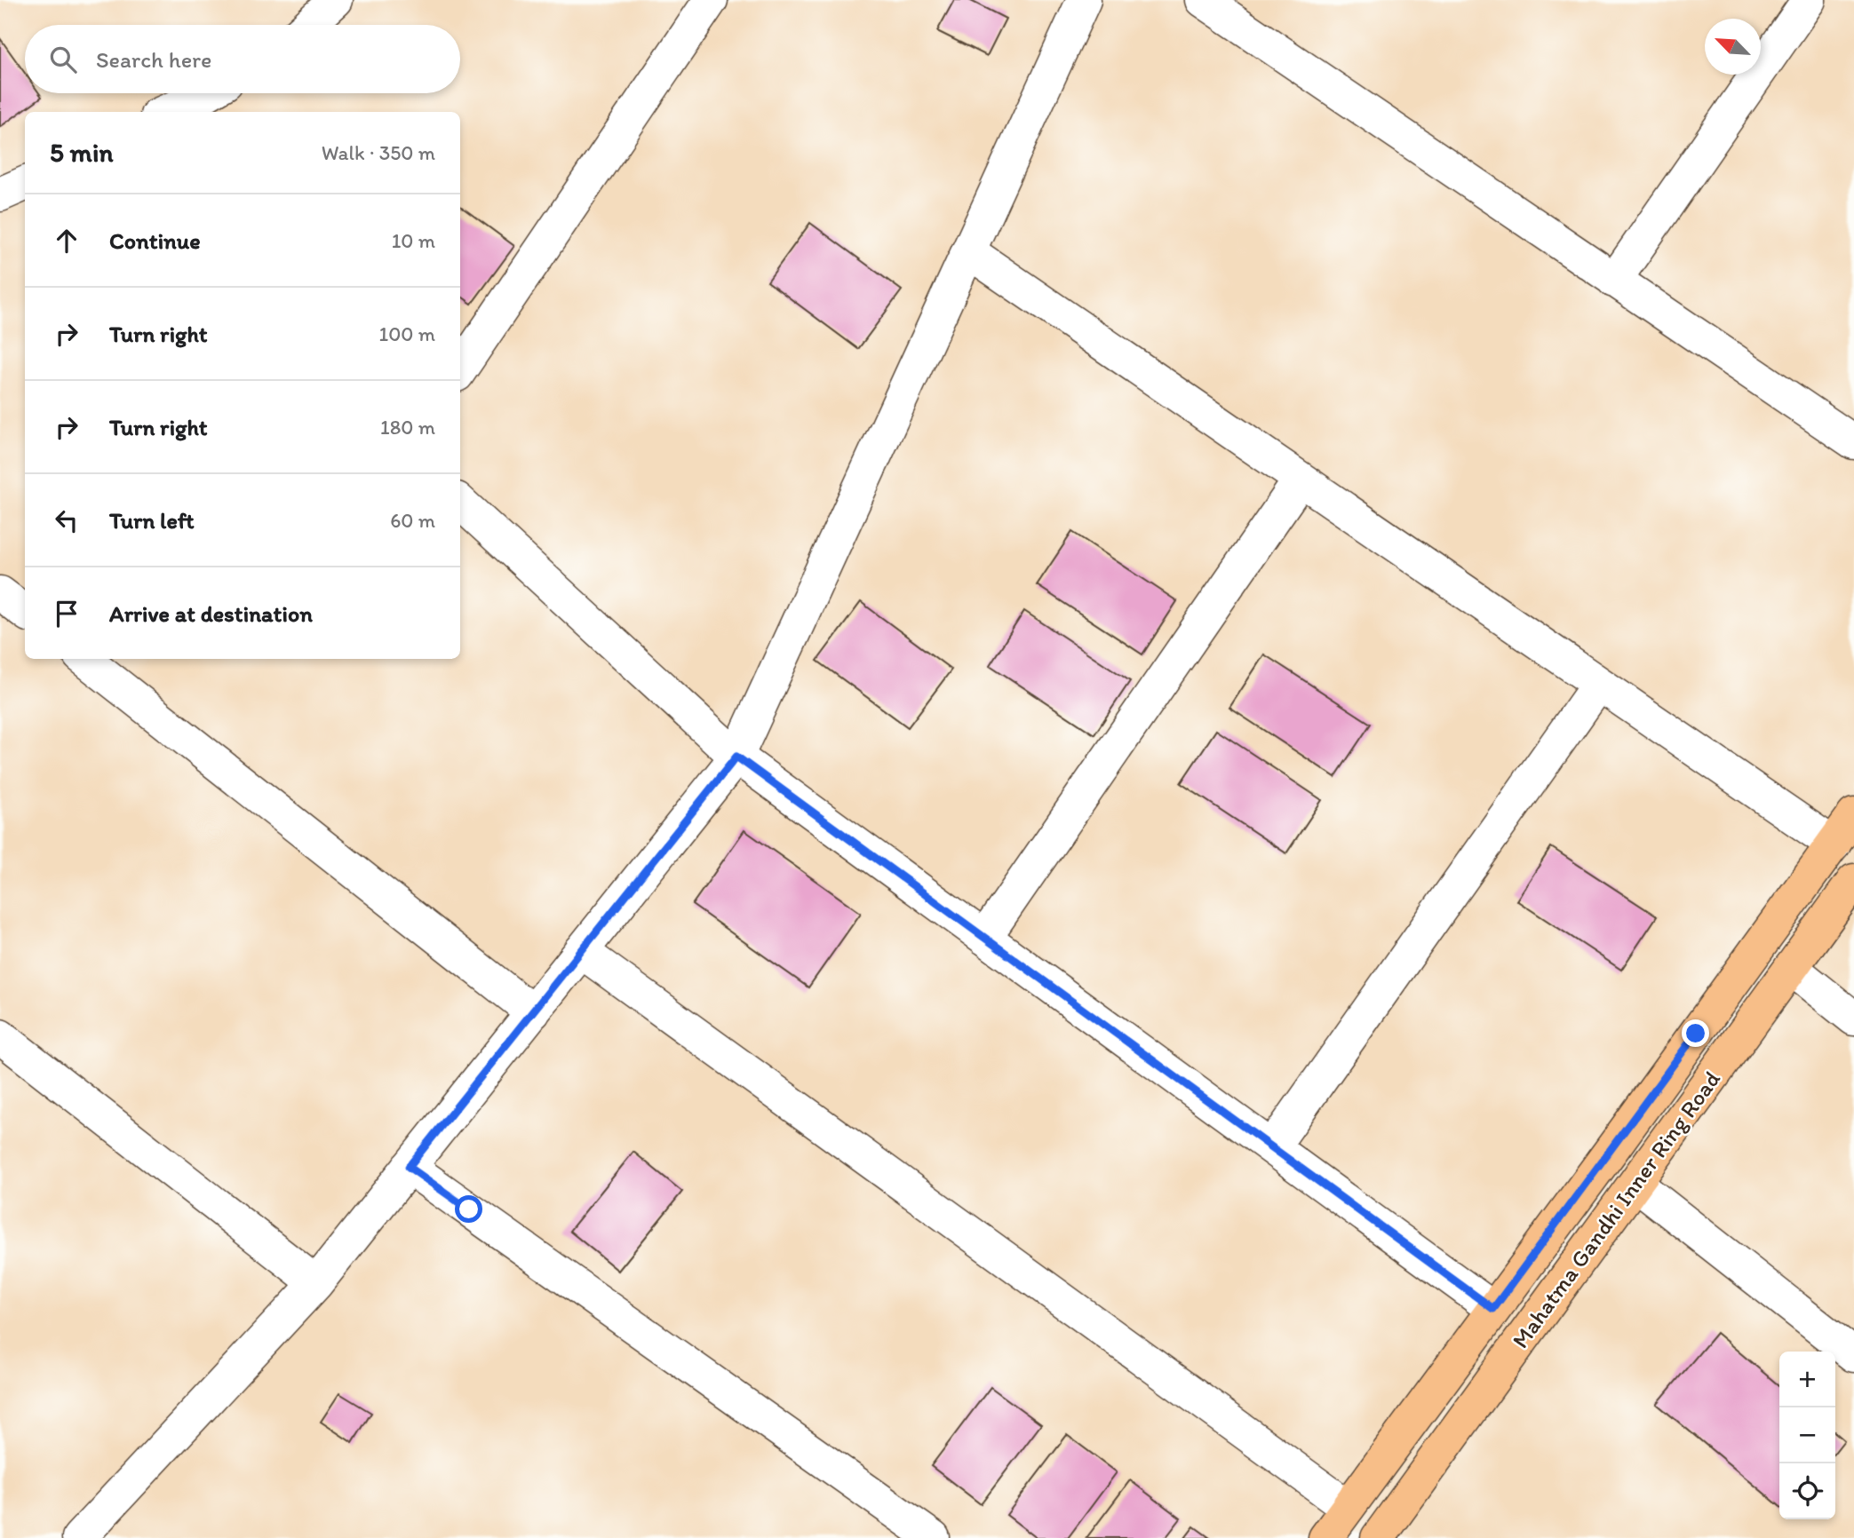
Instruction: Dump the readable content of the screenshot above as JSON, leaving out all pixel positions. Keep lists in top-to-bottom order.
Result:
{
  "streets": {
    "main road": ["Mahatma Gandhi Inner Ring Road"]
  },
  "north": "top left",
  "page": {
    "search": "Search here",
    "heading": ["5 min", "Walk · 350 m"],
    "list": [
      ["Continue", "10 m"],
      ["Turn right", "100 m"],
      ["Turn right", "180 m"],
      ["Turn left", "60 m"],
      "Arrive at destination"
    ],
    "map_buttons": ["+", "−"]
  }
}
